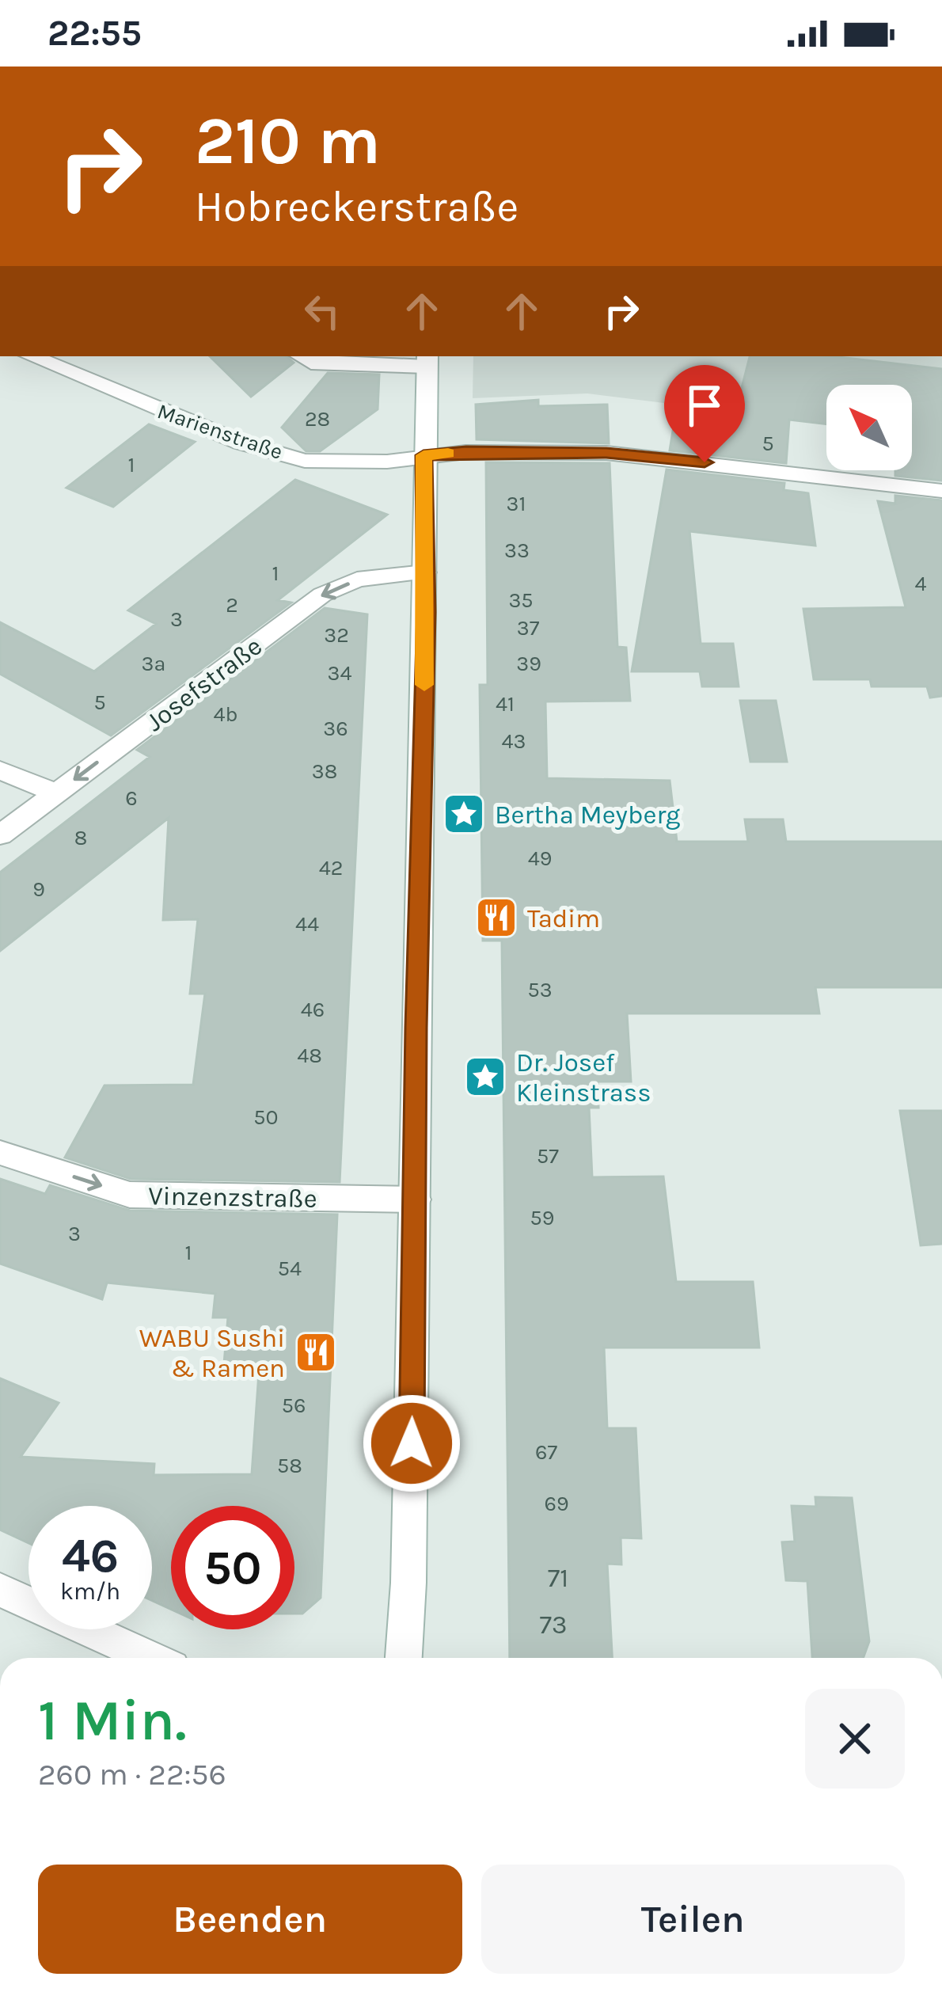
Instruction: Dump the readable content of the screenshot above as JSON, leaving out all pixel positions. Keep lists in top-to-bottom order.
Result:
{
  "streets": {
    "street": ["Marienstraße", "Josefstraße", "Vinzenzstraße"]
  },
  "one_way": ["Josefstraße", "Vinzenzstraße"],
  "places": {
    "place": ["Bertha Meyberg", "Dr. Josef Kleinstrass"],
    "restaurant": ["Tadim", "WABU Sushi & Ramen"]
  },
  "house_numbers": [
    "28",
    "5",
    "1",
    "31",
    "33",
    "1",
    "4",
    "35",
    "2",
    "3",
    "37",
    "32",
    "3a",
    "39",
    "34",
    "5",
    "41",
    "4b",
    "36",
    "43",
    "38",
    "6",
    "8",
    "49",
    "42",
    "9",
    "44",
    "53",
    "46",
    "48",
    "50",
    "57",
    "59",
    "3",
    "1",
    "54",
    "56",
    "67",
    "58",
    "69",
    "71",
    "73"
  ],
  "north": "top left",
  "page": {
    "status": "22:55",
    "turn": ["210 m", "Hobreckerstraße"],
    "speed": "46 km/h",
    "limit": "50",
    "heading": ["1 Min.", "260 m · 22:56"],
    "buttons": ["Beenden", "Teilen"]
  }
}
